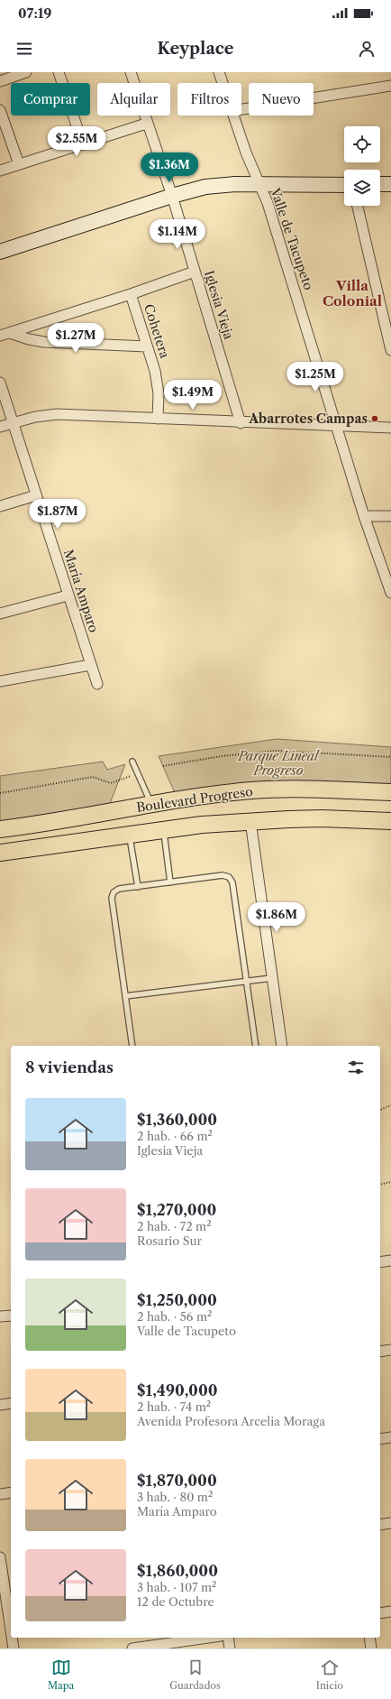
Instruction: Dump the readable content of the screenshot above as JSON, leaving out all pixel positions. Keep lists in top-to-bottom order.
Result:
{
  "streets": {
    "main road": ["Boulevard Progreso"],
    "street": [
      "Valle de Tacupeto",
      "Iglesia Vieja",
      "Cohetera",
      "María Amparo"
    ]
  },
  "districts": ["Villa Colonial"],
  "parks": ["Parque Lineal Progreso"],
  "places": ["Abarrotes Campas"],
  "page": {
    "status": "07:19",
    "header": "Keyplace",
    "chip": [
      "Comprar",
      "Alquilar",
      "Filtros",
      "Nuevo"
    ],
    "price": [
      "$2.55M",
      "$1.36M",
      "$1.14M",
      "$1.27M",
      "$1.25M",
      "$1.49M",
      "$1.87M",
      "$1.86M"
    ],
    "heading": "8 viviendas",
    "list": [
      {
        "name": "$1,360,000",
        "note": "2 hab. · 66 m² · Iglesia Vieja"
      },
      {
        "name": "$1,270,000",
        "note": "2 hab. · 72 m² · Rosario Sur"
      },
      {
        "name": "$1,250,000",
        "note": "2 hab. · 56 m² · Valle de Tacupeto"
      },
      {
        "name": "$1,490,000",
        "note": "2 hab. · 74 m² · Avenida Profesora Arcelia Moraga"
      },
      {
        "name": "$1,870,000",
        "note": "3 hab. · 80 m² · María Amparo"
      },
      {
        "name": "$1,860,000",
        "note": "3 hab. · 107 m² · 12 de Octubre"
      }
    ],
    "tabs": ["Mapa", "Guardados", "Inicio"]
  }
}
